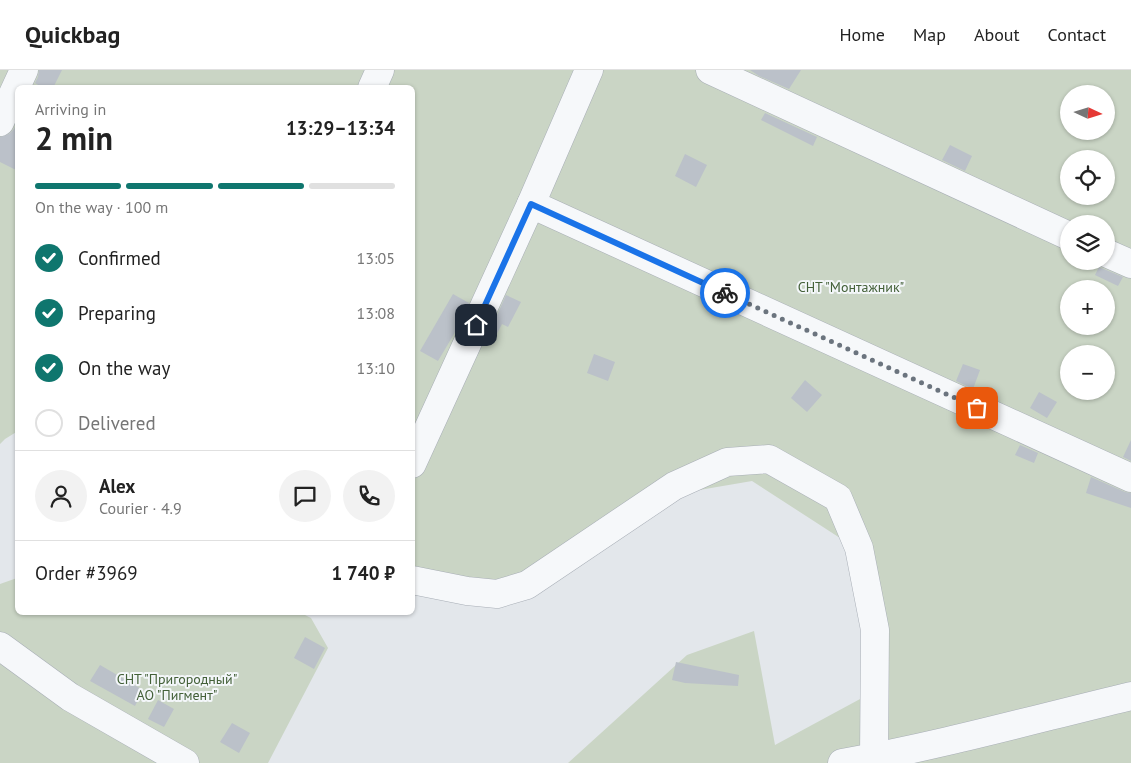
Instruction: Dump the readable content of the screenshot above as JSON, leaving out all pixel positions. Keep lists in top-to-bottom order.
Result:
{
  "parks": ["СНТ \"Монтажник\"", "СНТ \"Пригородный\" АО \"Пигмент\""],
  "north": "right",
  "page": {
    "header": "Quickbag",
    "nav": [
      "Home",
      "Map",
      "About",
      "Contact"
    ],
    "map_buttons": ["+", "−"],
    "heading": ["2 min", "Arriving in", "13:29–13:34"],
    "panel": [
      "Alex",
      "Courier · 4.9",
      "Order #3969",
      "1 740 ₽"
    ],
    "bar": "On the way · 100 m",
    "list": [
      ["Confirmed", "13:05"],
      ["Preparing", "13:08"],
      ["On the way", "13:10"],
      "Delivered"
    ]
  }
}
